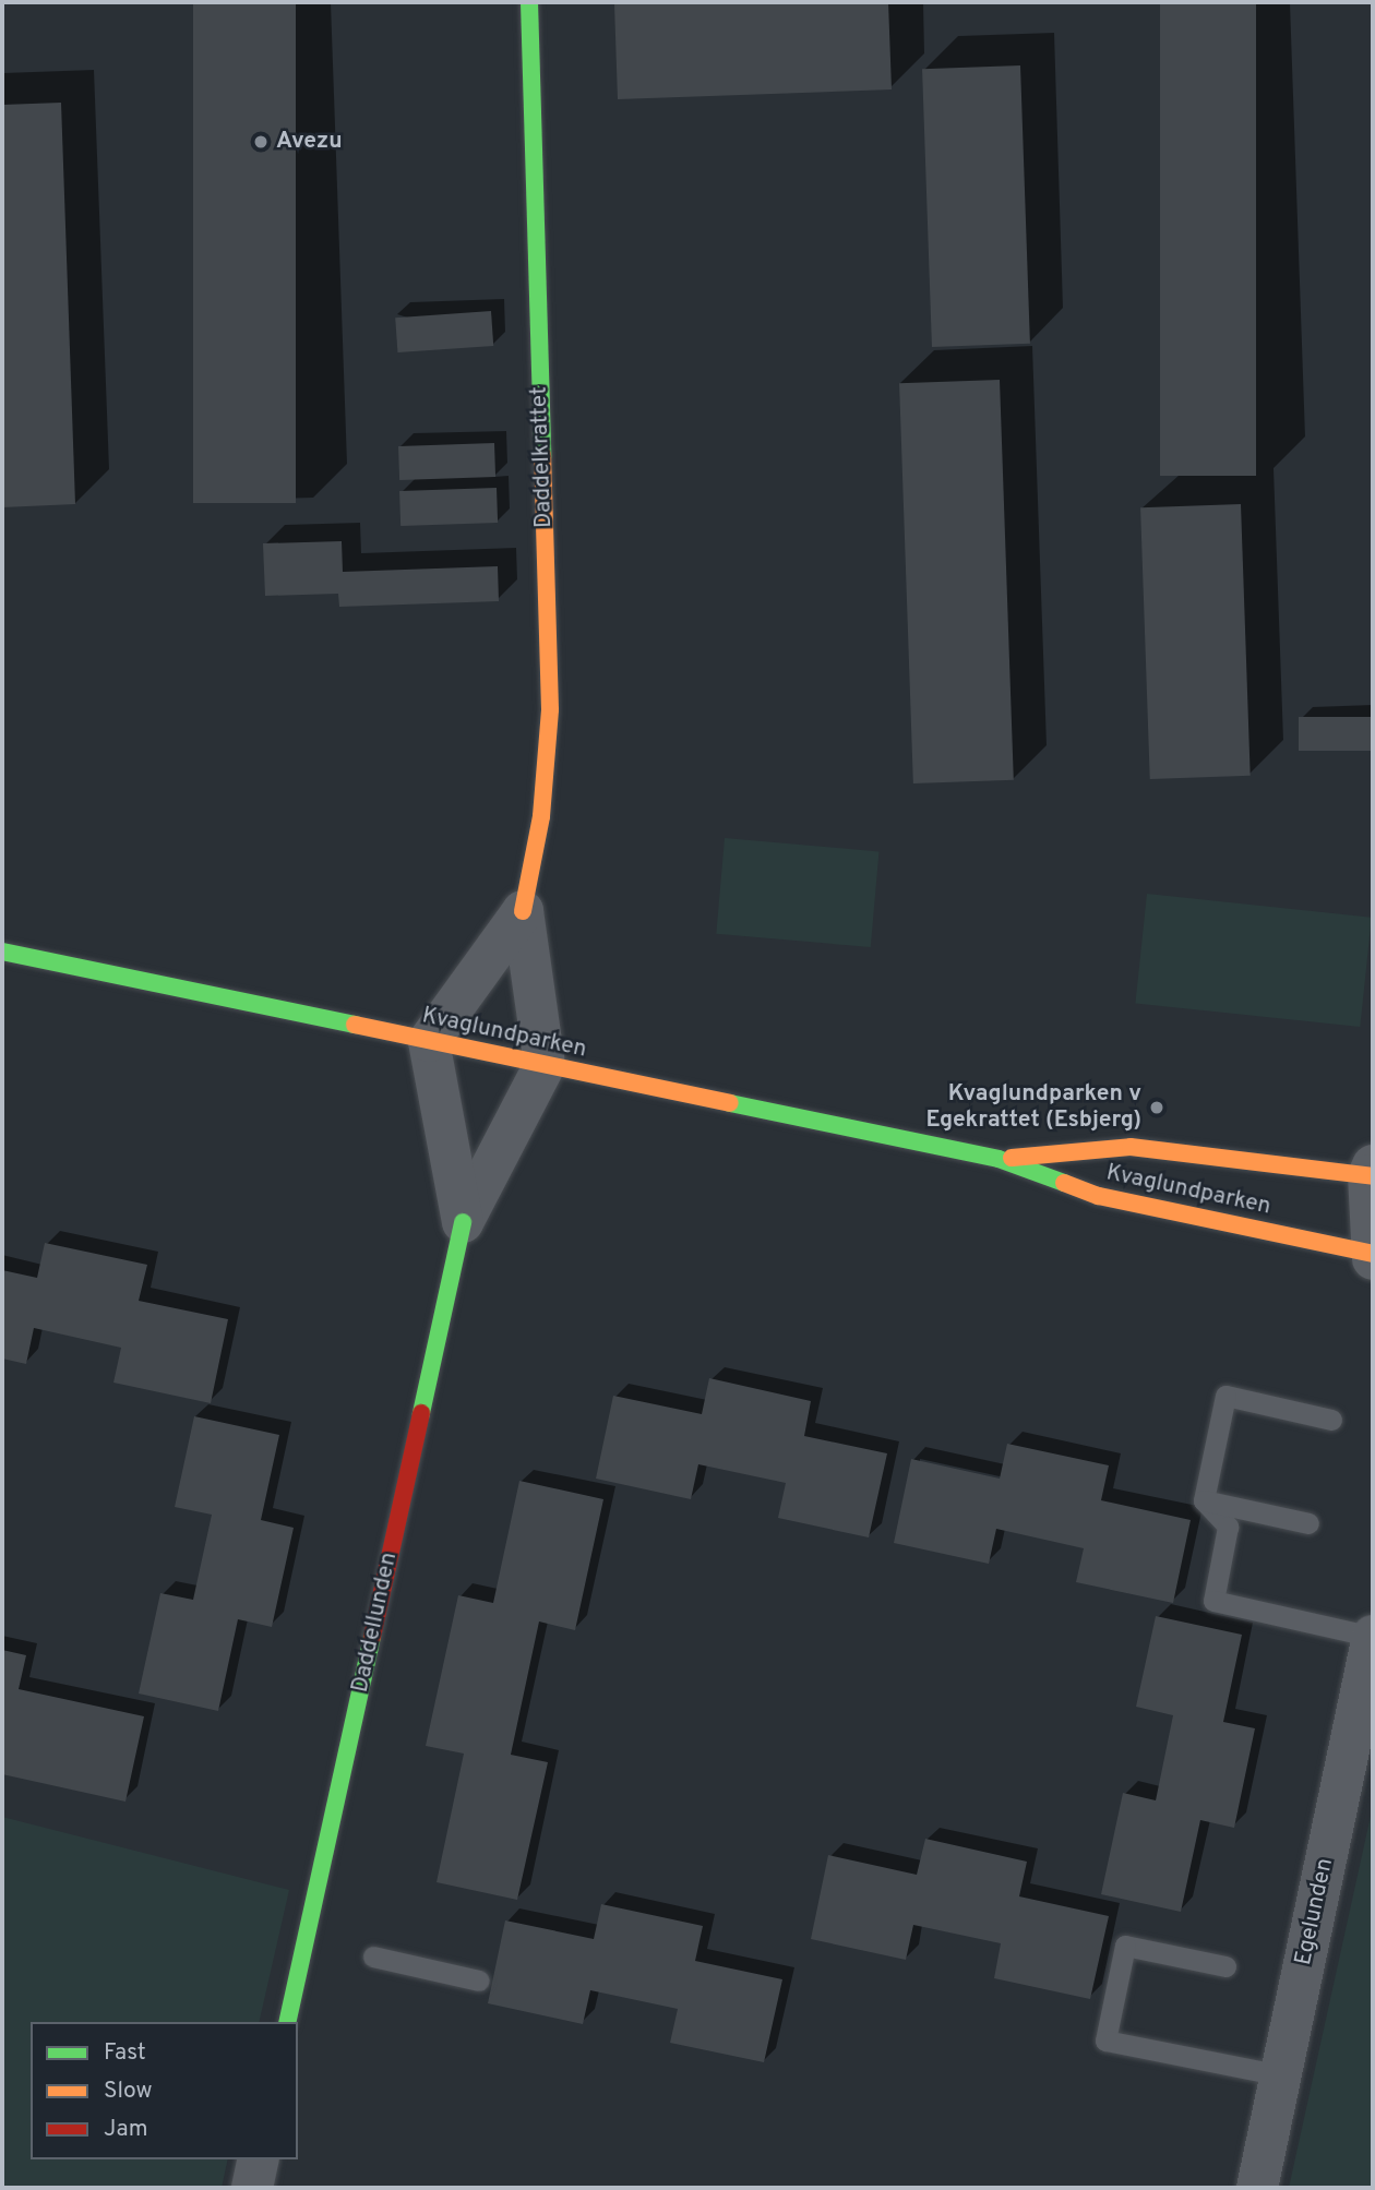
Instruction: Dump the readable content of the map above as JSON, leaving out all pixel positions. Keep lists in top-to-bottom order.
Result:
{
  "streets": {
    "street": [
      "Daddelkrattet",
      "Kvaglundparken",
      "Daddellunden",
      "Egelunden"
    ]
  },
  "crossings": [
    ["Daddelkrattet", "Kvaglundparken"],
    ["Daddelkrattet", "Daddellunden"],
    ["Kvaglundparken", "Daddellunden"]
  ],
  "places": ["Avezu", "Kvaglundparken v Egekrattet (Esbjerg)"],
  "legend": ["Fast", "Slow", "Jam"]
}
